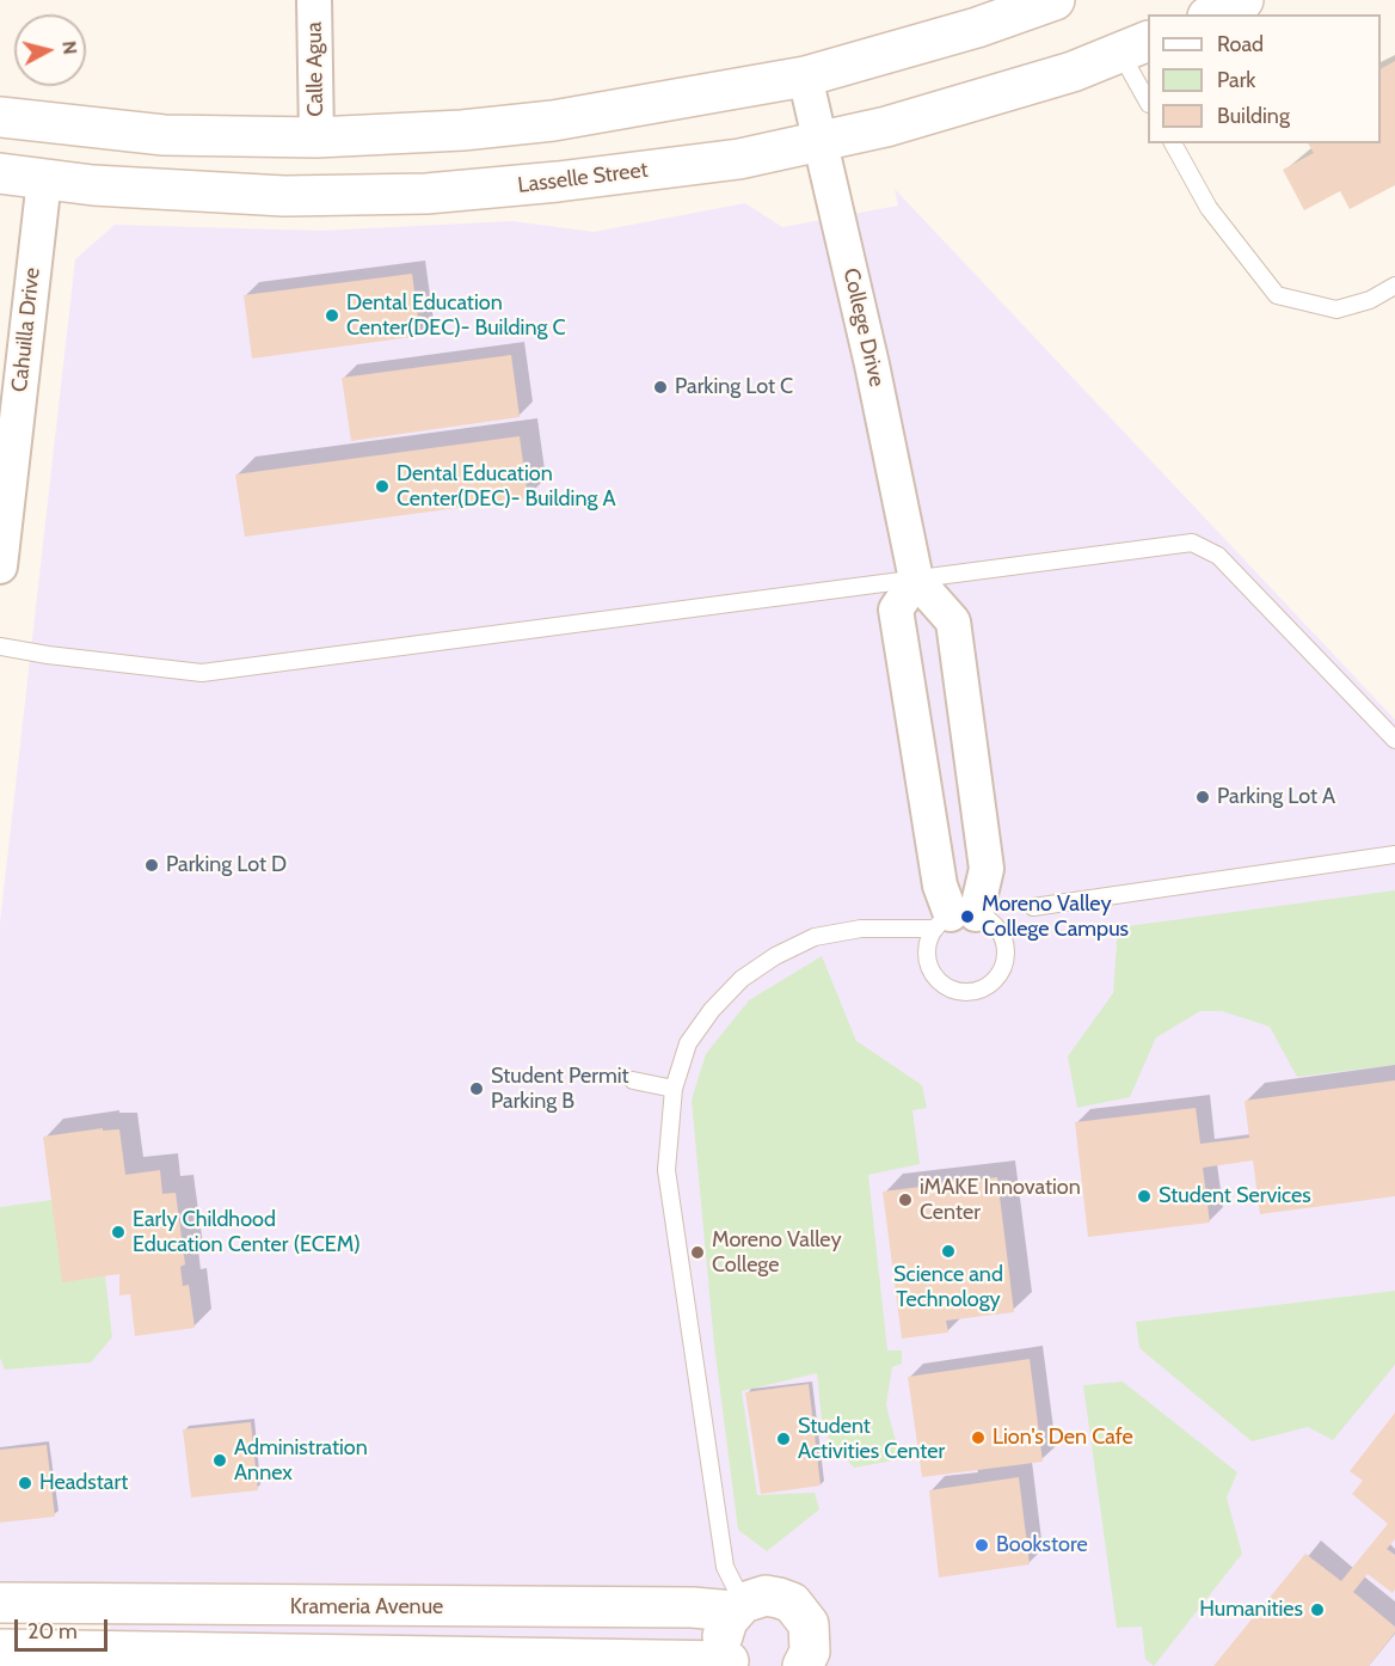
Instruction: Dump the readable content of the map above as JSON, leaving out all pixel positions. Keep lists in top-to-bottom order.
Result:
{
  "streets": {
    "main road": ["Lasselle Street", "Krameria Avenue"],
    "street": ["Calle Agua", "College Drive", "Cahuilla Drive"]
  },
  "crossings": [
    ["Lasselle Street", "College Drive"],
    ["Lasselle Street", "Cahuilla Drive"]
  ],
  "places": [
    "Dental Education Center(DEC)- Building C",
    "Parking Lot C",
    "Dental Education Center(DEC)- Building A",
    "Parking Lot A",
    "Parking Lot D",
    "Moreno Valley College Campus",
    "Student Permit Parking B",
    "Student Services",
    "iMAKE Innovation Center",
    "Early Childhood Education Center (ECEM)",
    "Science and Technology",
    "Moreno Valley College",
    "Lion's Den Cafe",
    "Student Activities Center",
    "Administration Annex",
    "Headstart",
    "Bookstore",
    "Humanities"
  ],
  "legend": ["Road", "Park", "Building"],
  "scale_bar": "20 m",
  "north": "right"
}
